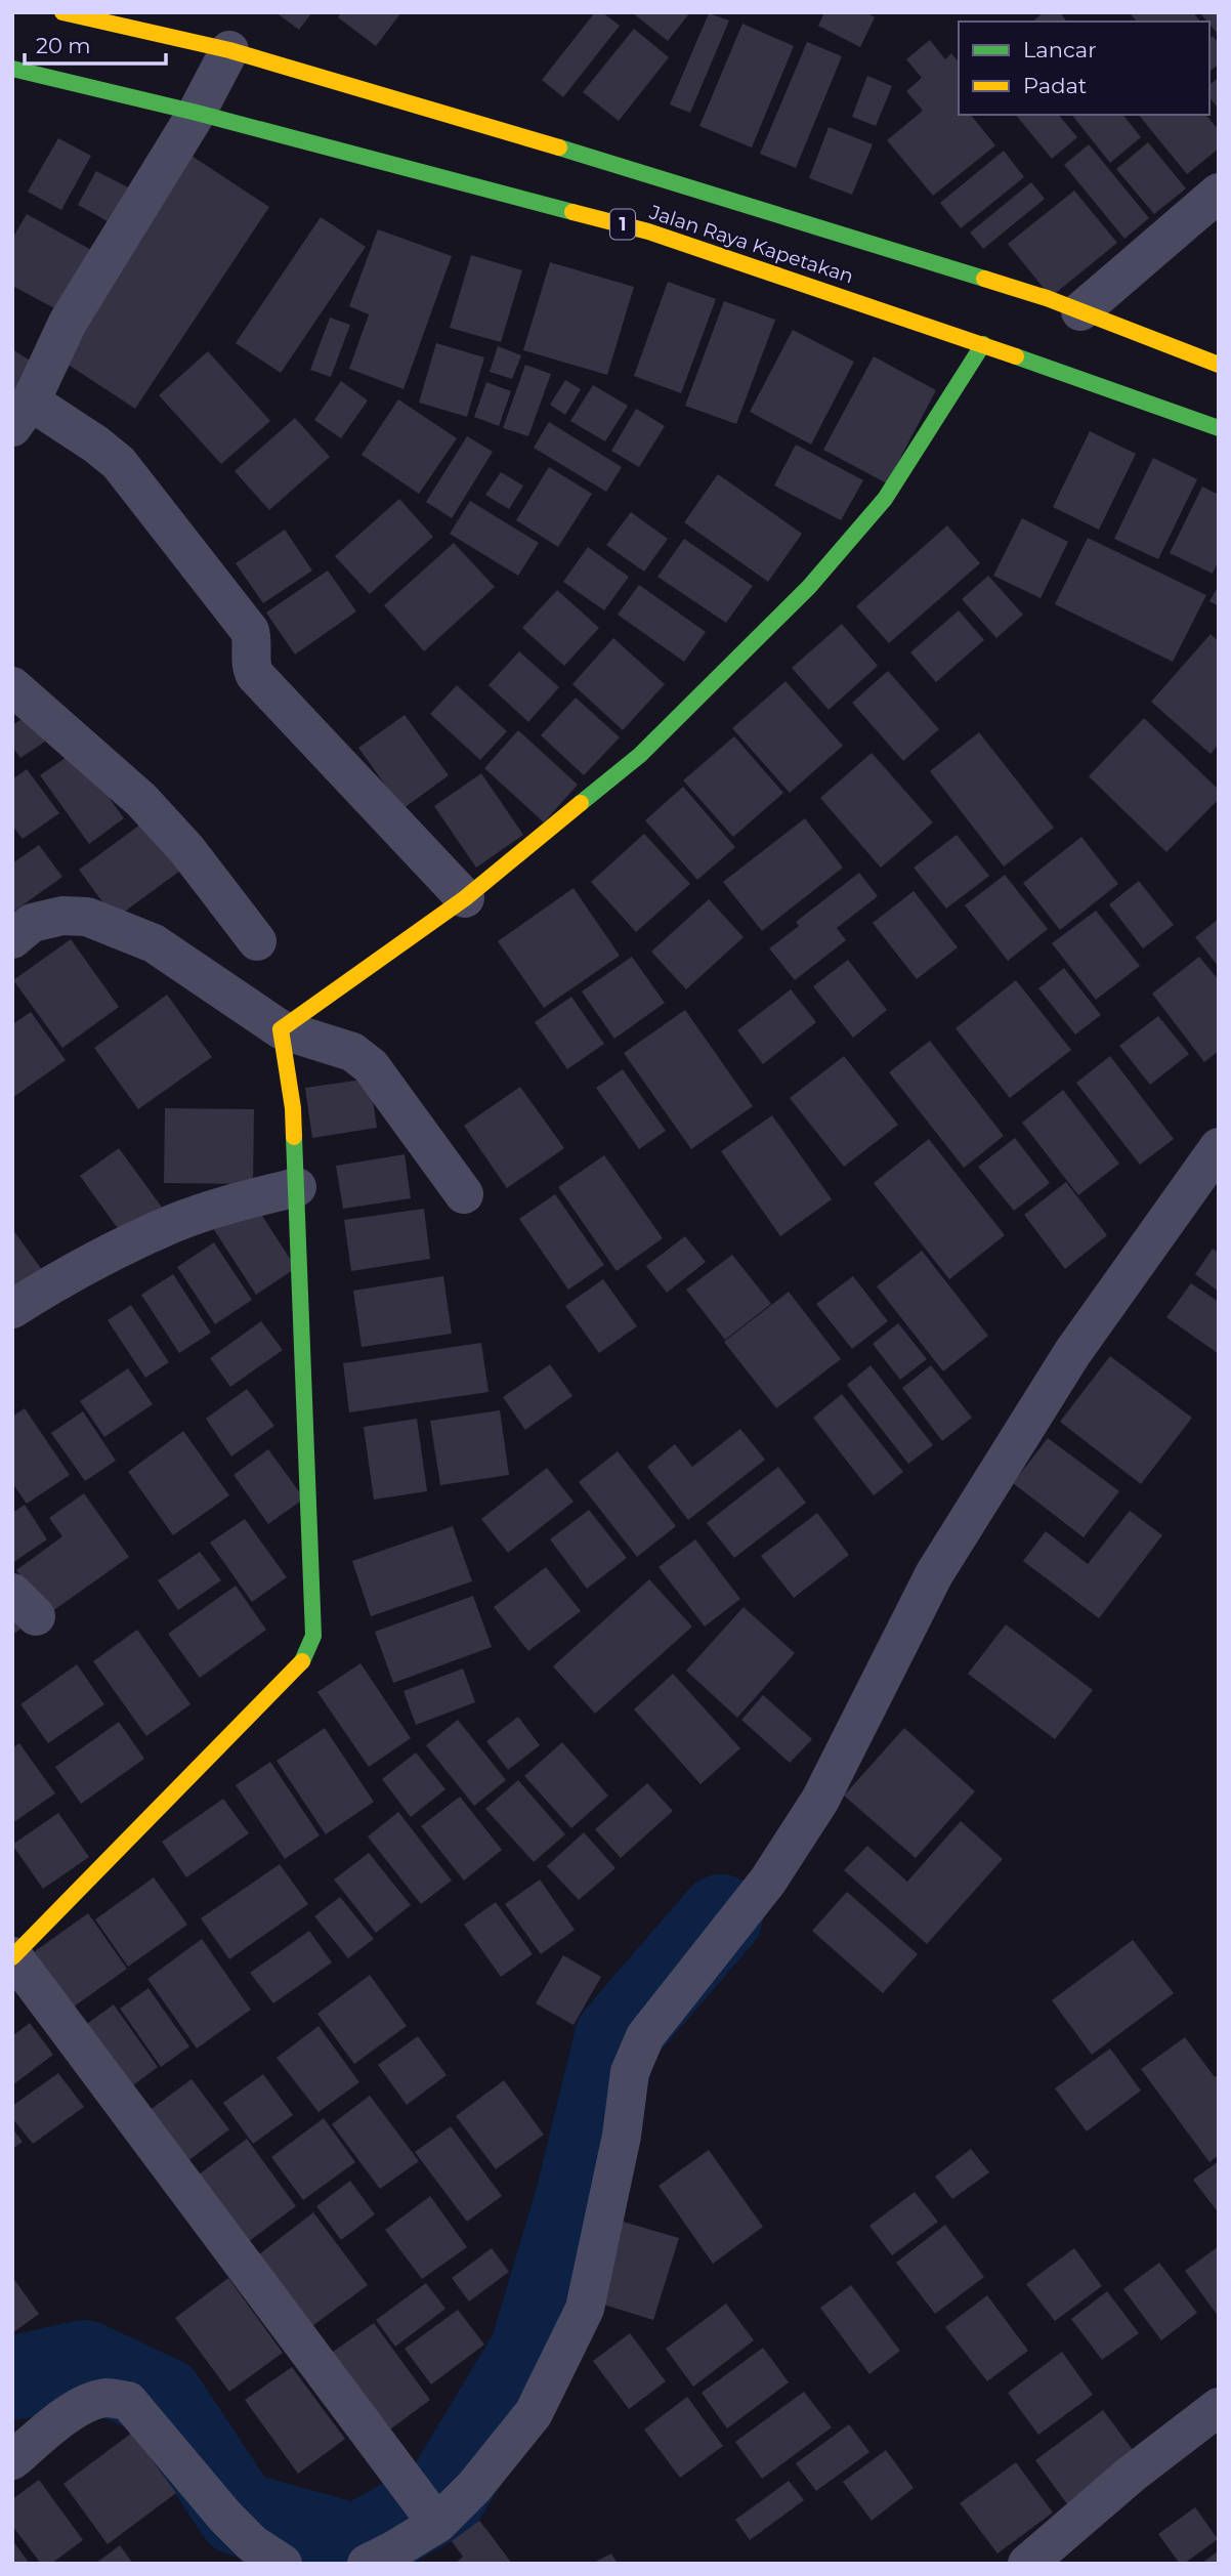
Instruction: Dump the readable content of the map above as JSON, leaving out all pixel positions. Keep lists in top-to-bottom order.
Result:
{
  "streets": {
    "main road": ["1", "Jalan Raya Kapetakan"]
  },
  "legend": ["Lancar", "Padat"],
  "scale_bar": "20 m"
}
